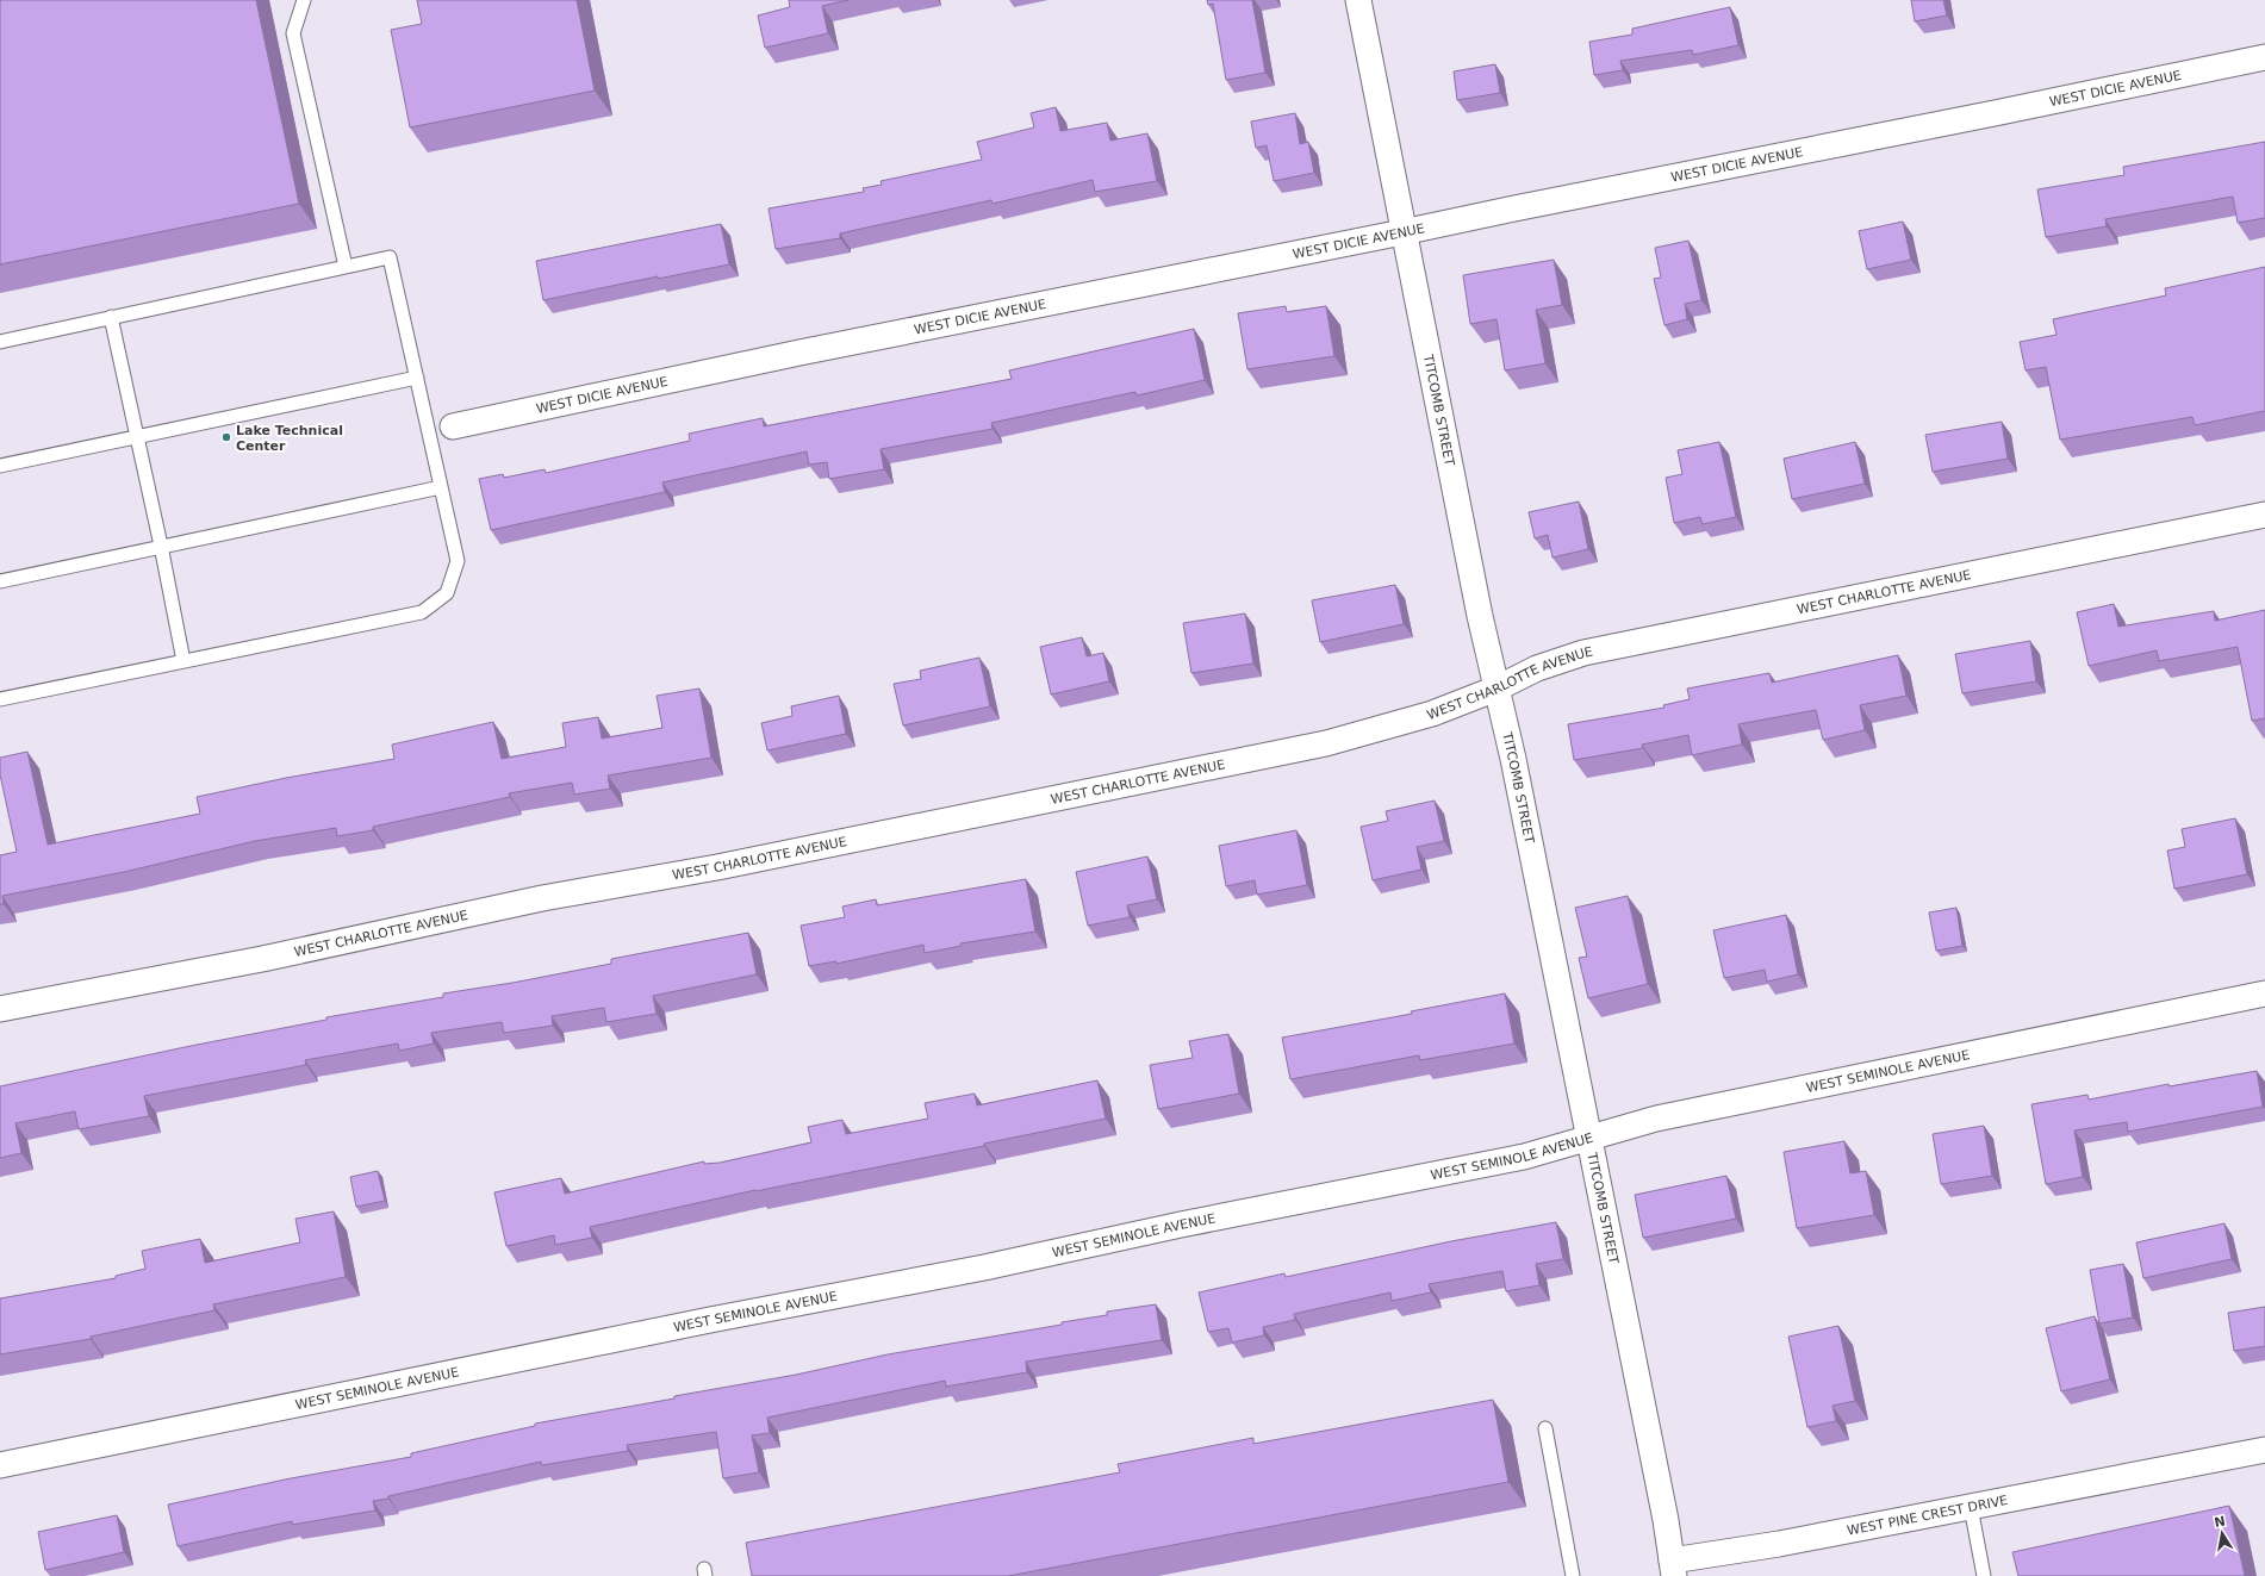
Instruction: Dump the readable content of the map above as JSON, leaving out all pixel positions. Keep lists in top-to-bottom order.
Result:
{
  "streets": {
    "street": [
      "WEST DICIE AVENUE",
      "TITCOMB STREET",
      "WEST CHARLOTTE AVENUE",
      "WEST SEMINOLE AVENUE",
      "WEST PINE CREST DRIVE"
    ]
  },
  "crossings": [
    ["WEST DICIE AVENUE", "TITCOMB STREET"],
    ["TITCOMB STREET", "WEST CHARLOTTE AVENUE"],
    ["TITCOMB STREET", "WEST SEMINOLE AVENUE"],
    ["TITCOMB STREET", "WEST PINE CREST DRIVE"]
  ],
  "places": ["Lake Technical Center"],
  "north": "top"
}
